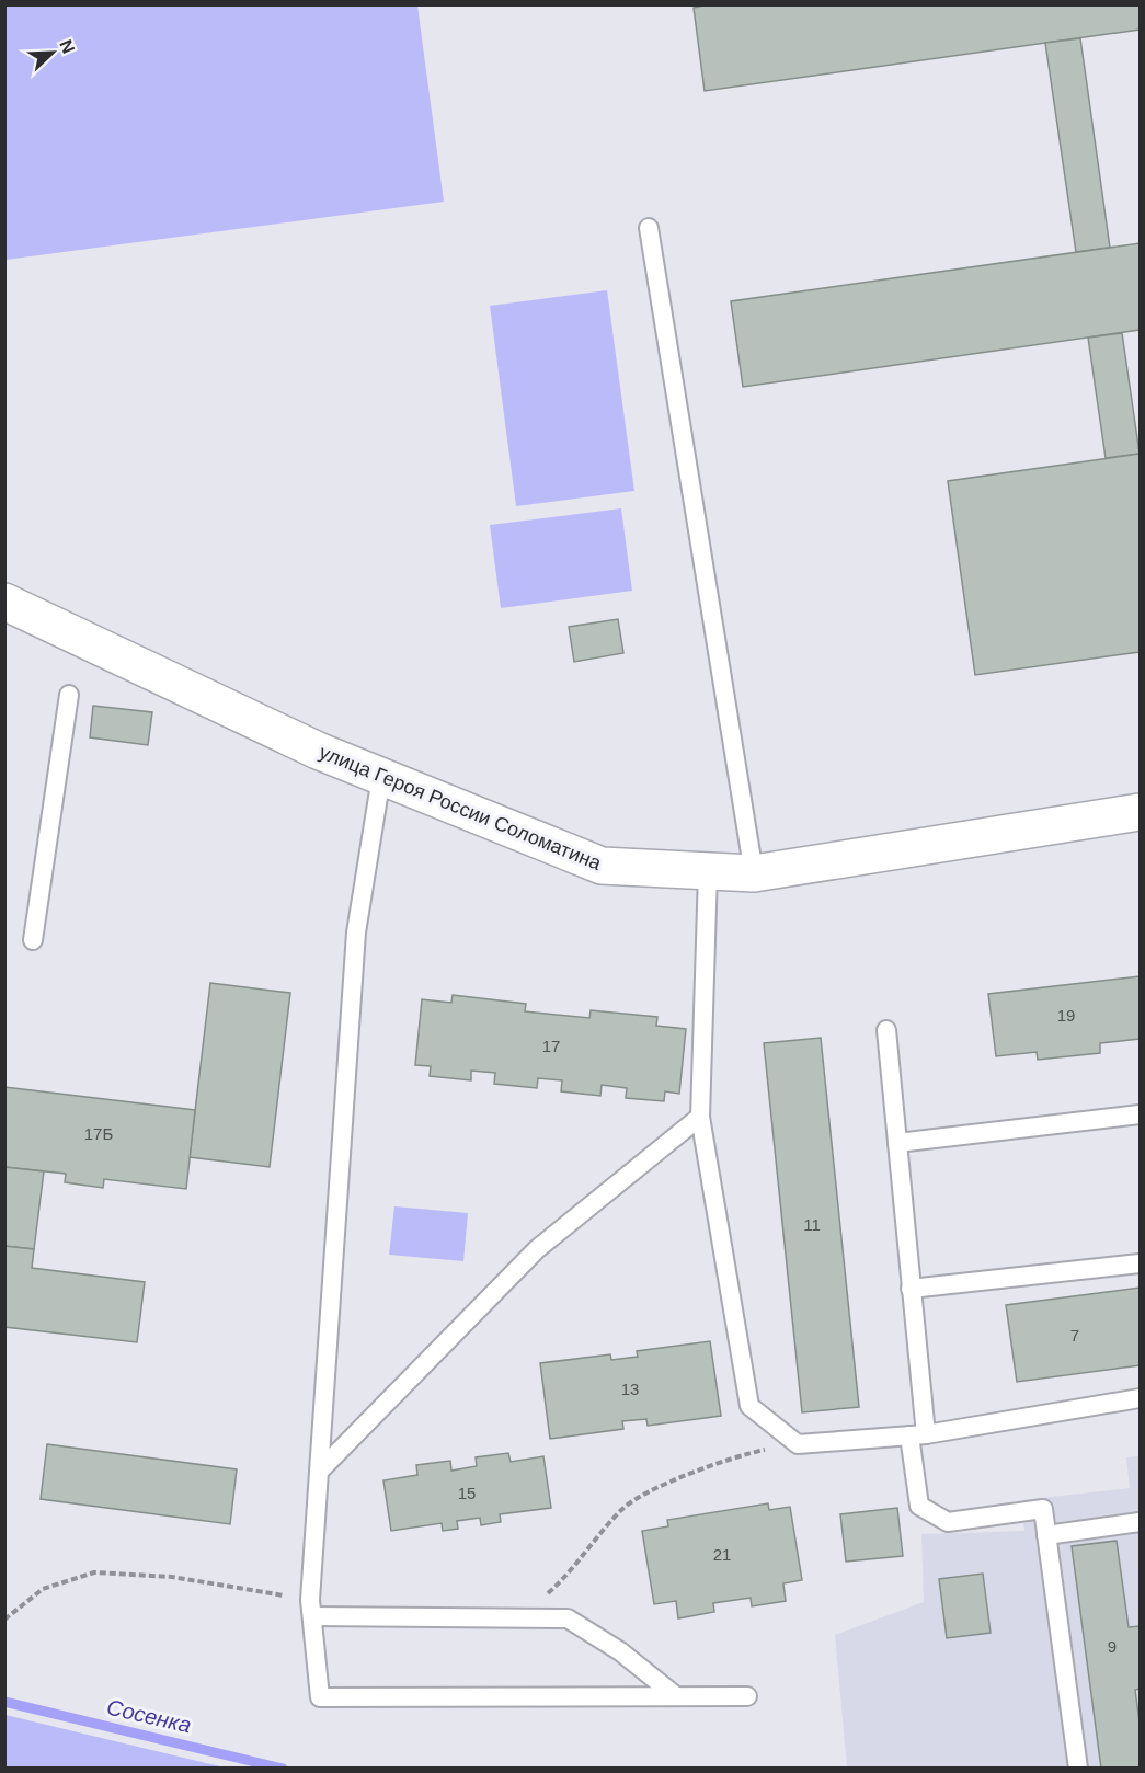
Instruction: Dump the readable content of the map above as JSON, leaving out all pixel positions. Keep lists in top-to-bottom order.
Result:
{
  "streets": {
    "street": ["улица Героя России Соломатина"]
  },
  "water": ["Сосенка"],
  "house_numbers": [
    "19",
    "17",
    "17Б",
    "11",
    "7",
    "13",
    "15",
    "21",
    "9"
  ],
  "north": "top right"
}
